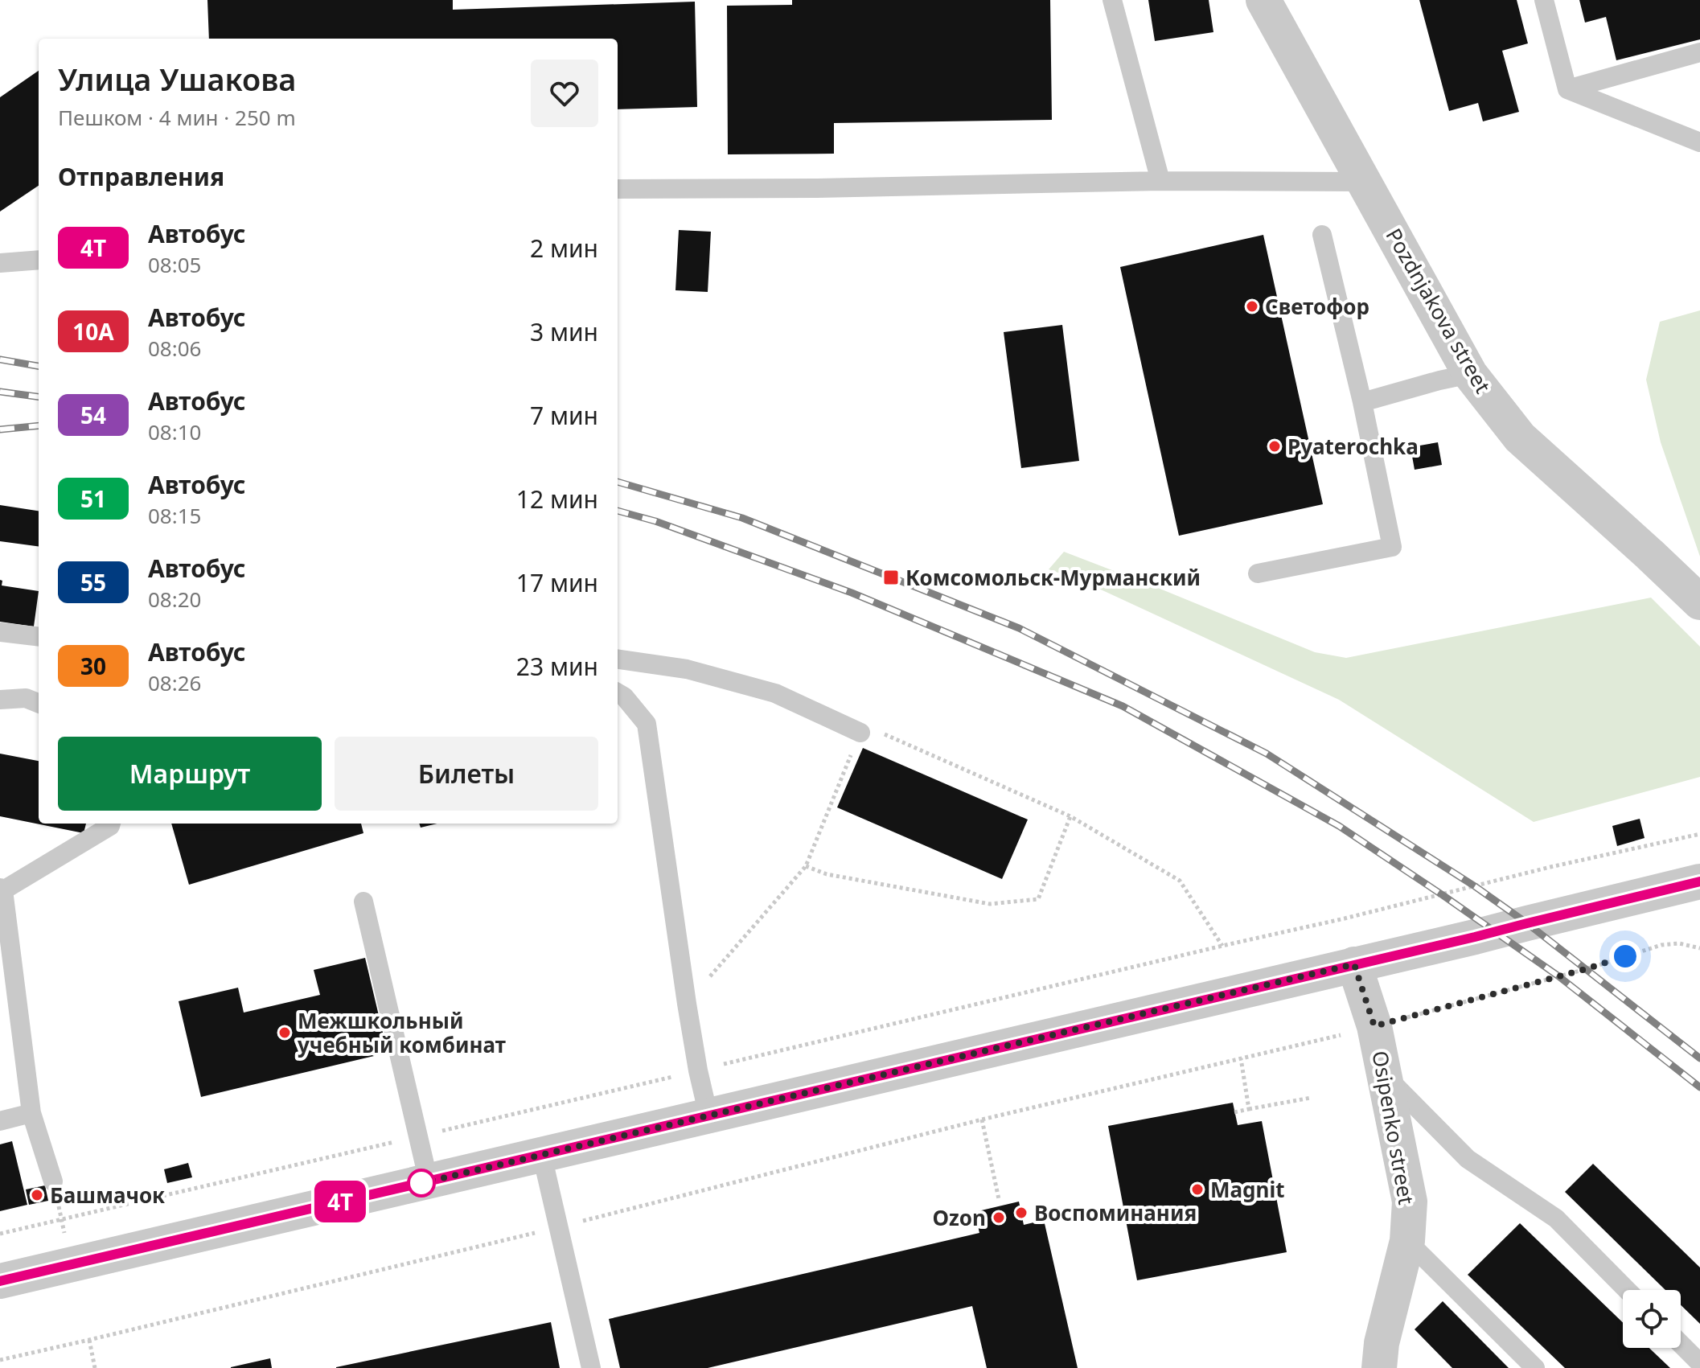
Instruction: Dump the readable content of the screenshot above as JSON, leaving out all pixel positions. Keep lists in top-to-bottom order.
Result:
{
  "streets": {
    "street": ["Pozdnjakova street", "Osipenko street"]
  },
  "places": {
    "other": [
      "Светофор",
      "Pyaterochka",
      "Межшкольный учебный комбинат",
      "Magnit",
      "Башмачок",
      "Воспоминания",
      "Ozon"
    ],
    "transit": ["Комсомольск-Мурманский"]
  },
  "lines": ["bus line 4Т"],
  "page": {
    "on_map": "4Т",
    "heading": [
      ["Улица Ушакова", "Пешком · 4 мин · 250 m"],
      "Отправления"
    ],
    "list": [
      {
        "mark": "4Т",
        "name": "Автобус",
        "note": "08:05",
        "value": "2 мин"
      },
      {
        "mark": "10А",
        "name": "Автобус",
        "note": "08:06",
        "value": "3 мин"
      },
      {
        "mark": "54",
        "name": "Автобус",
        "note": "08:10",
        "value": "7 мин"
      },
      {
        "mark": "51",
        "name": "Автобус",
        "note": "08:15",
        "value": "12 мин"
      },
      {
        "mark": "55",
        "name": "Автобус",
        "note": "08:20",
        "value": "17 мин"
      },
      {
        "mark": "30",
        "name": "Автобус",
        "note": "08:26",
        "value": "23 мин"
      }
    ],
    "buttons": ["Маршрут", "Билеты"]
  }
}
